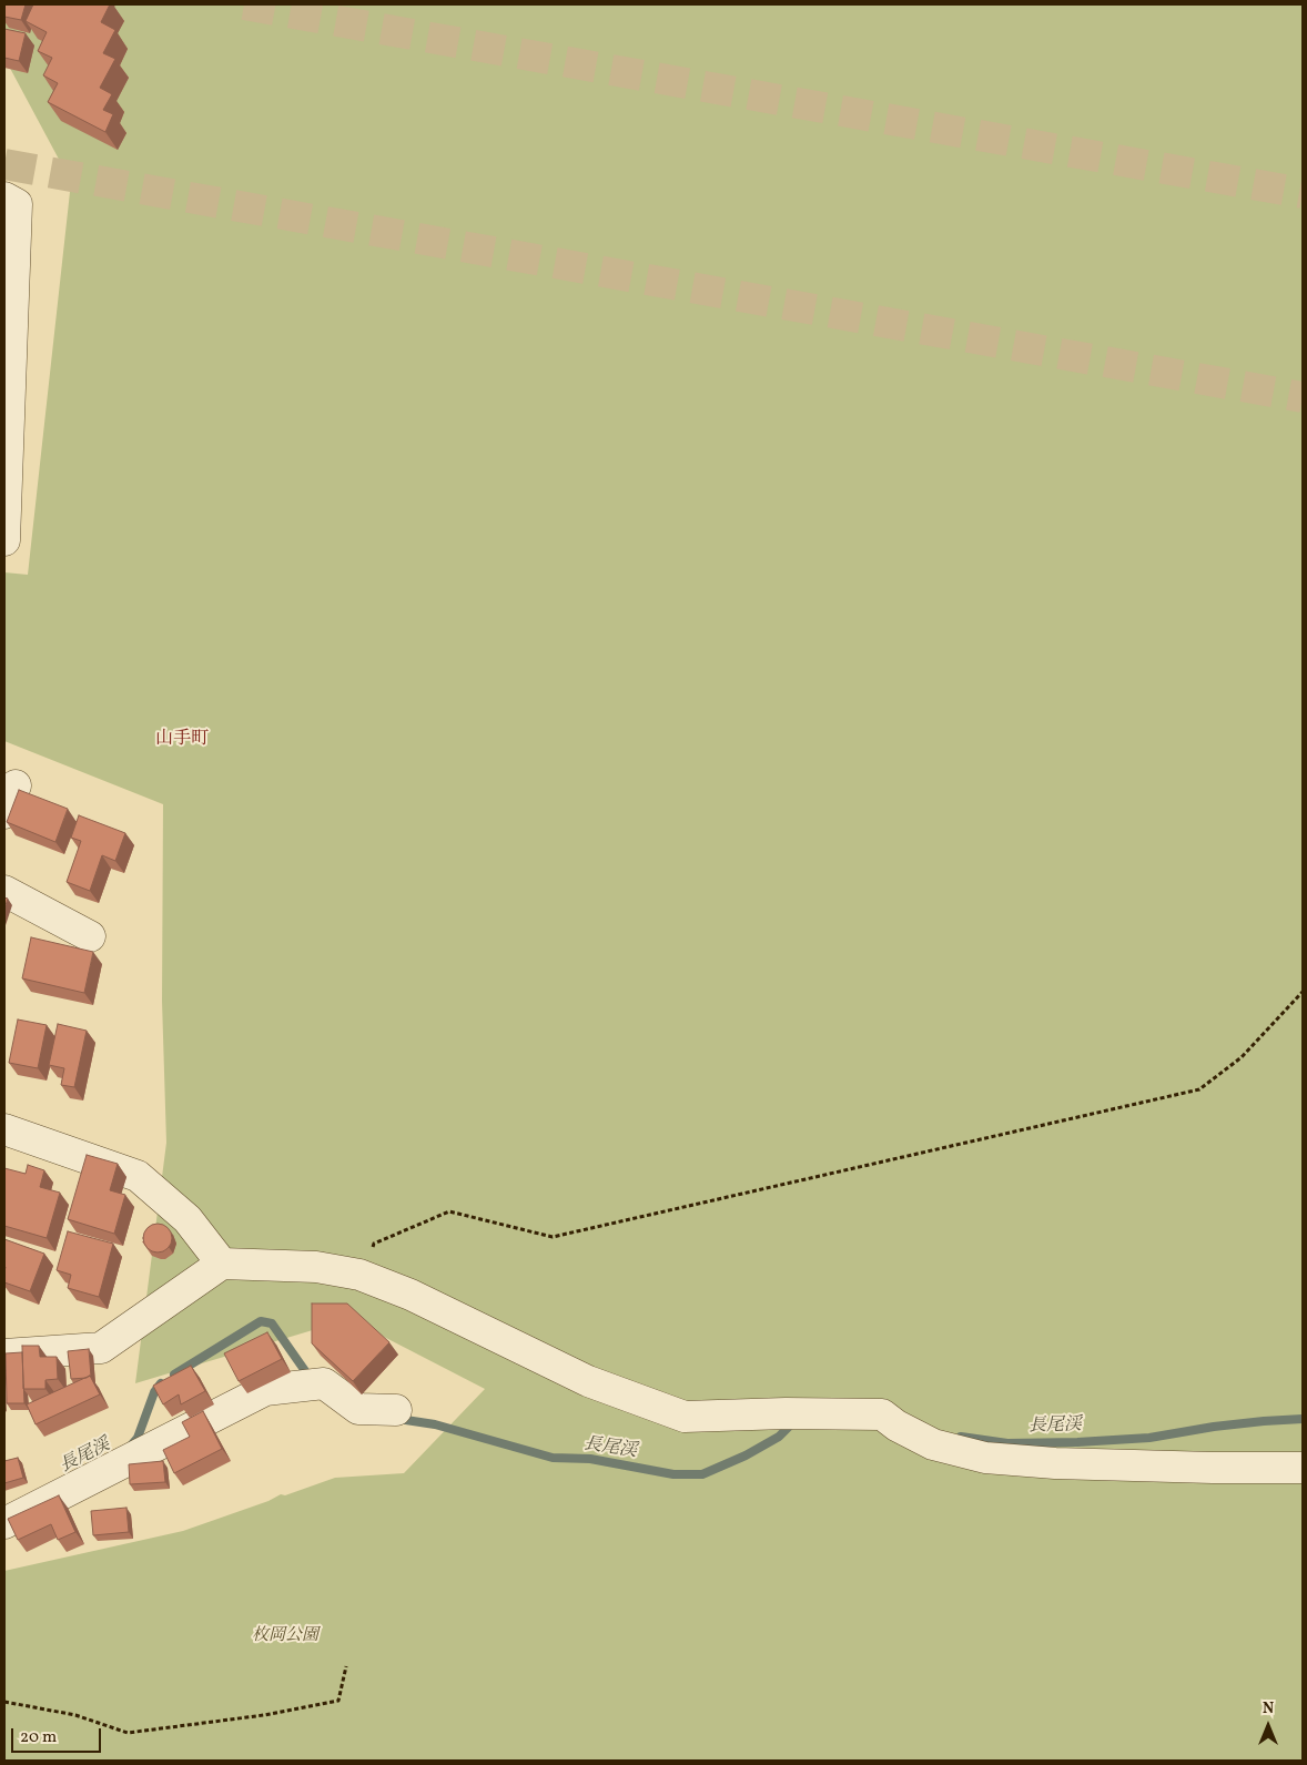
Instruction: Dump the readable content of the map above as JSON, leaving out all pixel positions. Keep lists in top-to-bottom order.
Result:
{
  "districts": ["山手町"],
  "water": ["長尾渓"],
  "parks": ["枚岡公園"],
  "scale_bar": "20 m",
  "north": "top"
}
